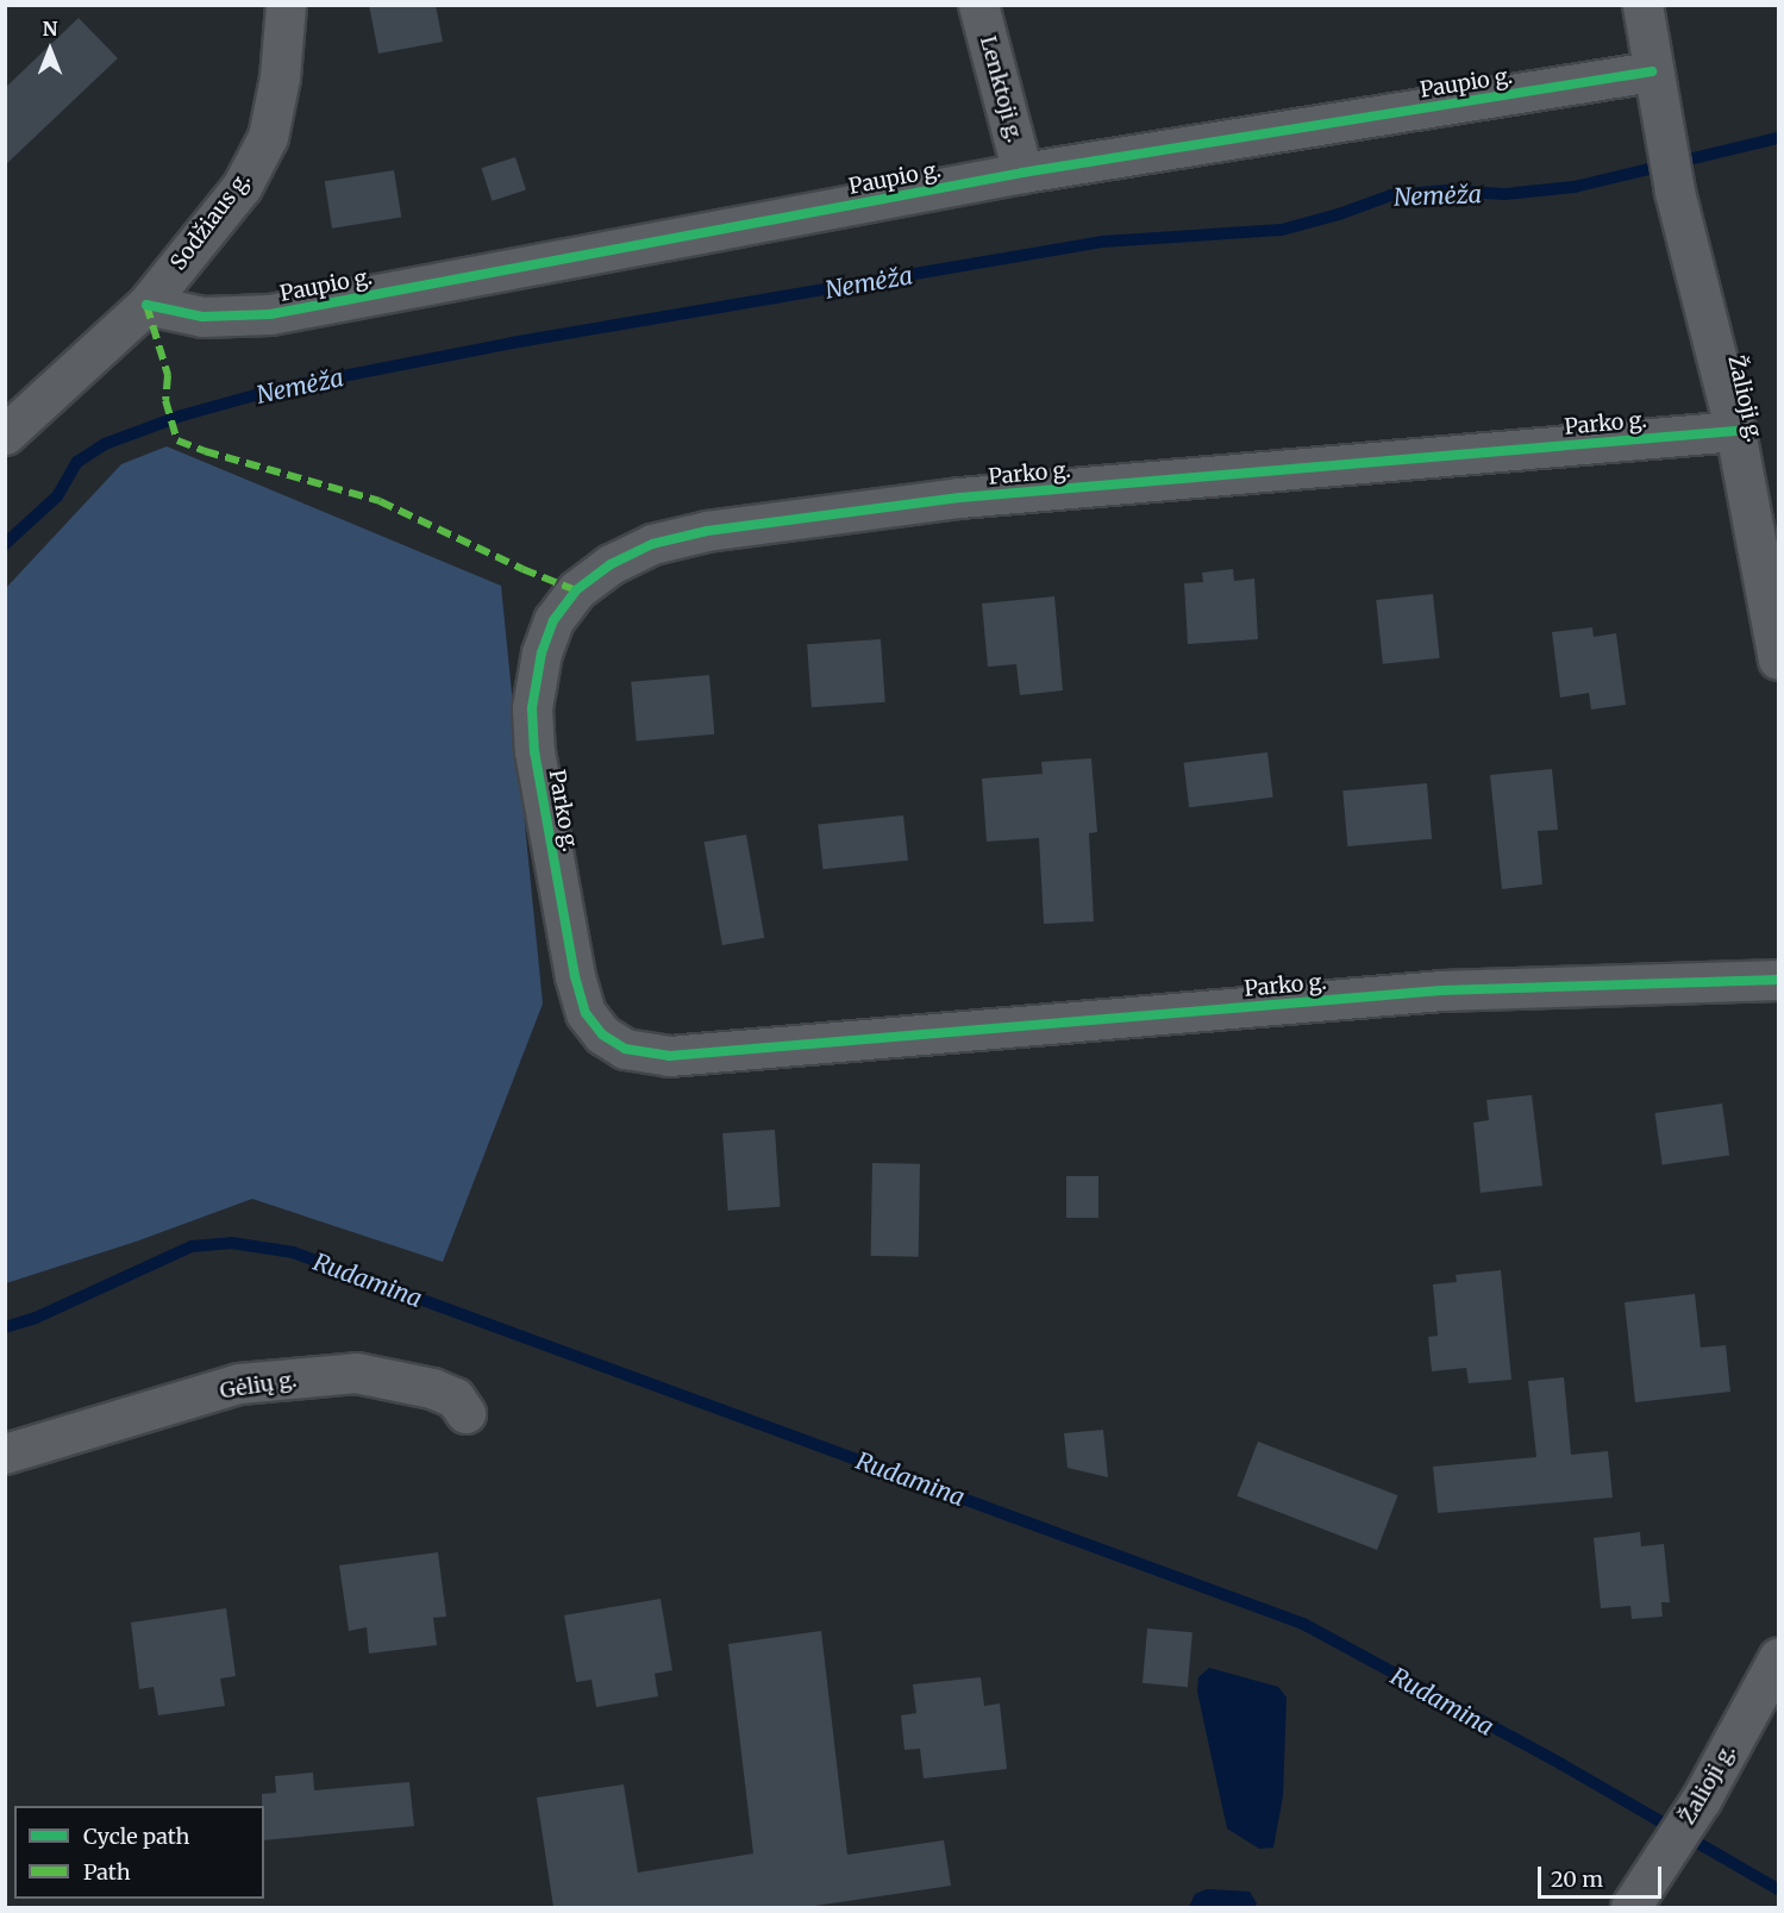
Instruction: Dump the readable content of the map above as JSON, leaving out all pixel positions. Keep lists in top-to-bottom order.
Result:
{
  "streets": {
    "street": [
      "Paupio g.",
      "Lenktoji g.",
      "Sodžiaus g.",
      "Žalioji g.",
      "Parko g.",
      "Gėlių g."
    ]
  },
  "crossings": [
    ["Paupio g.", "Lenktoji g."],
    ["Paupio g.", "Sodžiaus g."],
    ["Paupio g.", "Žalioji g."],
    ["Žalioji g.", "Parko g."]
  ],
  "water": ["Nemėža", "Rudamina"],
  "legend": ["Cycle path", "Path"],
  "scale_bar": "20 m",
  "north": "top"
}
